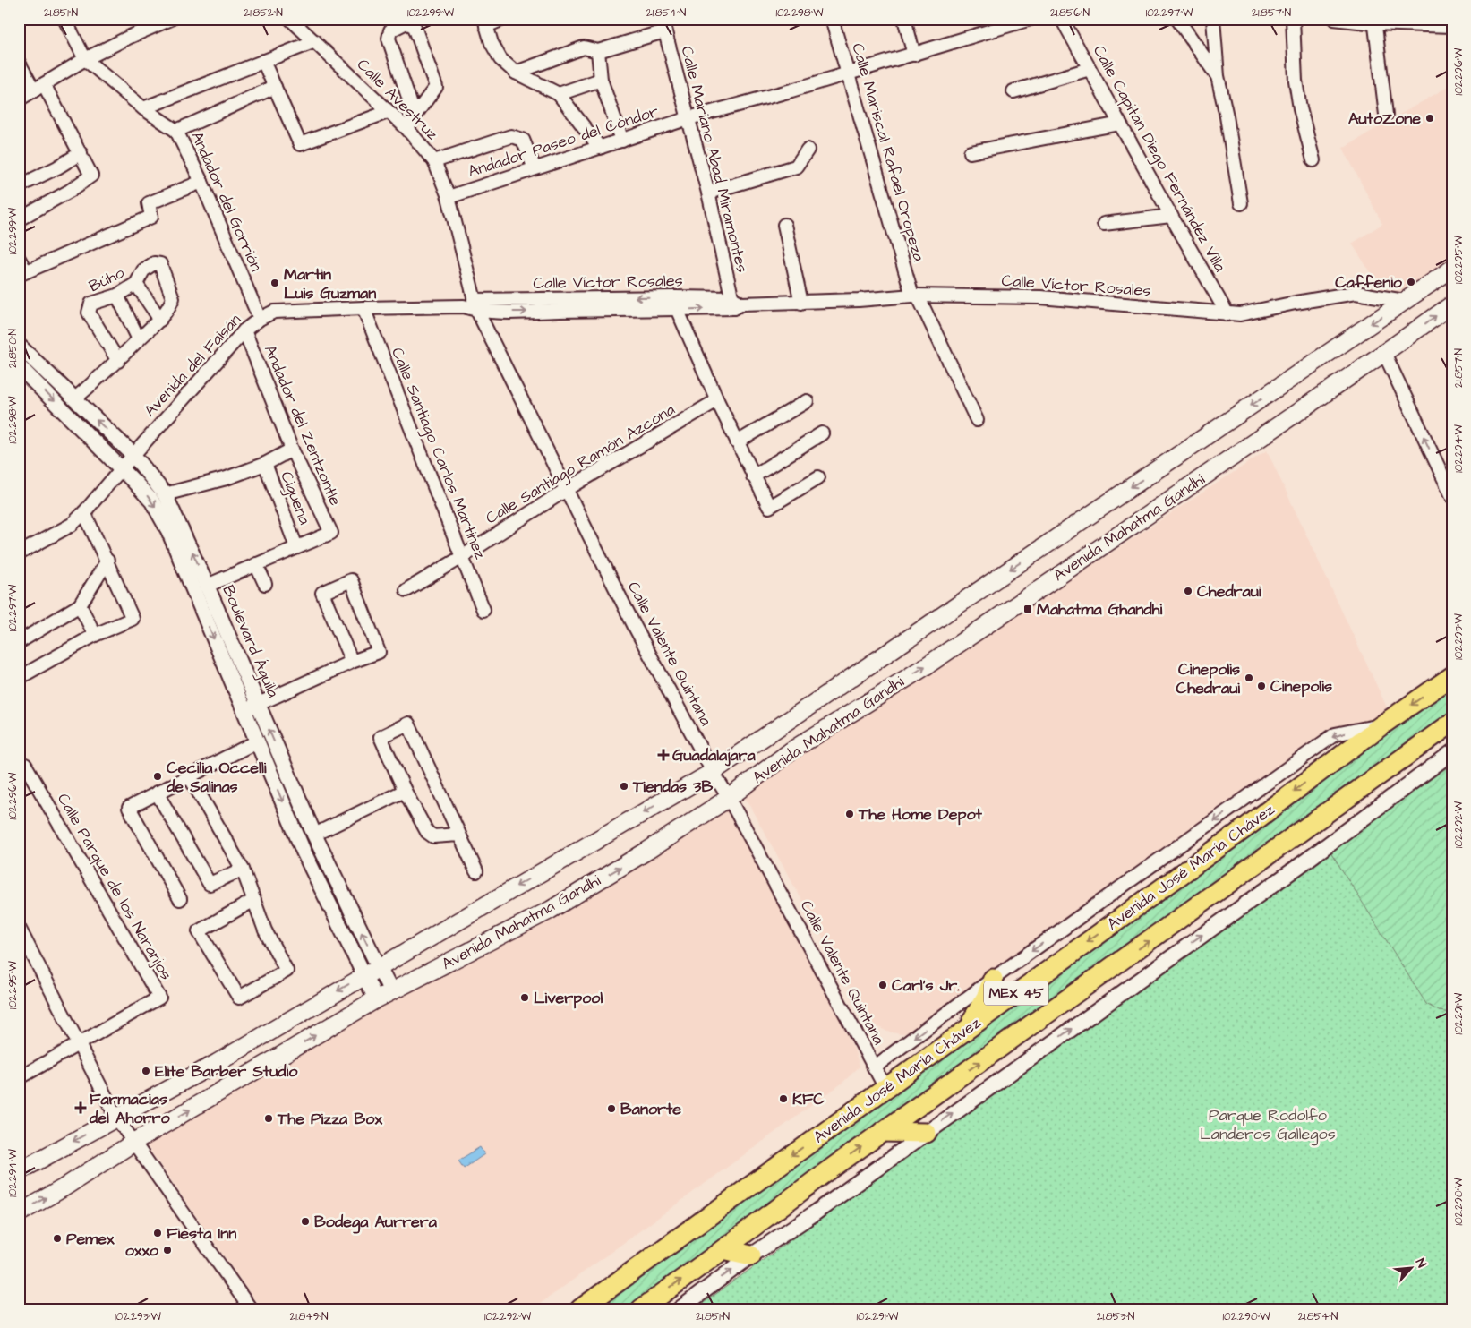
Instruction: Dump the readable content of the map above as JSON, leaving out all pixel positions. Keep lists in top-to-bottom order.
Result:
{
  "streets": {
    "main road": ["Avenida Mahatma Gandhi", "Avenida José María Chávez", "MEX 45"],
    "street": [
      "Calle Avestruz",
      "Andador Paseo del Cóndor",
      "Calle Mariscal Rafael Oropeza",
      "Calle Capitán Diego Fernández Villa",
      "Calle Mariano Abad Miramontes",
      "Andador del Gorrión",
      "Búho",
      "Calle Víctor Rosales",
      "Avenida del Faisán",
      "Andador del Zentzontle",
      "Calle Santiago Carlos Martínez",
      "Calle Santiago Ramón Azcona",
      "Ciguena",
      "Boulevard Águila",
      "Calle Valente Quintana",
      "Calle Parque de los Naranjos"
    ]
  },
  "crossings": [
    ["Calle Avestruz", "Andador Paseo del Cóndor"],
    ["Calle Avestruz", "Calle Víctor Rosales"],
    ["Calle Avestruz", "Avenida del Faisán"],
    ["Calle Avestruz", "Calle Valente Quintana"],
    ["Andador Paseo del Cóndor", "Calle Mariscal Rafael Oropeza"],
    ["Andador Paseo del Cóndor", "Calle Mariano Abad Miramontes"],
    ["Calle Mariscal Rafael Oropeza", "Calle Víctor Rosales"],
    ["Calle Capitán Diego Fernández Villa", "Calle Víctor Rosales"],
    ["Calle Mariano Abad Miramontes", "Calle Víctor Rosales"],
    ["Andador del Gorrión", "Avenida del Faisán"],
    ["Calle Víctor Rosales", "Avenida del Faisán"],
    ["Calle Víctor Rosales", "Avenida Mahatma Gandhi"],
    ["Calle Víctor Rosales", "Calle Valente Quintana"],
    ["Avenida del Faisán", "Andador del Zentzontle"],
    ["Avenida del Faisán", "Calle Santiago Carlos Martínez"],
    ["Avenida del Faisán", "Boulevard Águila"],
    ["Avenida del Faisán", "Calle Valente Quintana"],
    ["Andador del Zentzontle", "Ciguena"],
    ["Calle Santiago Carlos Martínez", "Calle Santiago Ramón Azcona"],
    ["Calle Santiago Ramón Azcona", "Calle Valente Quintana"],
    ["Ciguena", "Boulevard Águila"],
    ["Avenida Mahatma Gandhi", "Boulevard Águila"],
    ["Avenida Mahatma Gandhi", "Calle Valente Quintana"],
    ["Calle Valente Quintana", "Avenida José María Chávez"]
  ],
  "parks": ["Parque Rodolfo Landeros Gallegos"],
  "places": {
    "other": [
      "AutoZone",
      "Caffenio",
      "Martin Luis Guzman",
      "Chedraui",
      "Cinepolis Chedraui",
      "Cinepolis",
      "Cecilia Occelli de Salinas",
      "Tiendas 3B",
      "The Home Depot",
      "Carl's Jr.",
      "Liverpool",
      "Elite Barber Studio",
      "KFC",
      "Banorte",
      "The Pizza Box",
      "Bodega Aurrera",
      "Fiesta Inn",
      "Pemex",
      "oxxo"
    ],
    "transit": ["Mahatma Ghandhi"],
    "health": ["Guadalajara", "Farmacias del Ahorro"]
  },
  "north": "top right",
  "coordinates": [
    "21.851°N",
    "21.852°N",
    "102.299°W",
    "21.854°N",
    "102.298°W",
    "21.856°N",
    "102.297°W",
    "21.857°N",
    "102.296°W",
    "102.295°W",
    "21.850°N",
    "102.294°W",
    "102.293°W",
    "102.292°W",
    "102.291°W",
    "102.290°W",
    "21.849°N",
    "21.853°N"
  ]
}
